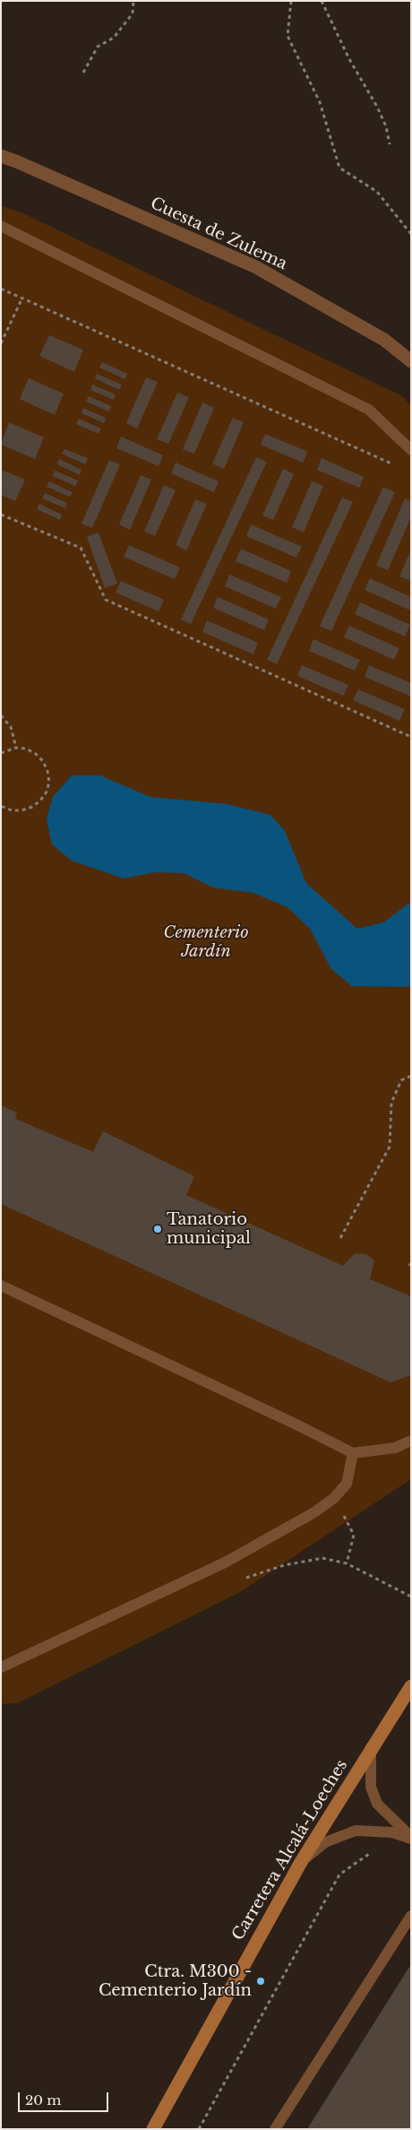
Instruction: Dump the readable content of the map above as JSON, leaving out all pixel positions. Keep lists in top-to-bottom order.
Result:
{
  "streets": {
    "main road": ["Carretera Alcalá-Loeches"],
    "street": ["Cuesta de Zulema"]
  },
  "parks": ["Cementerio Jardín"],
  "places": ["Tanatorio municipal", "Ctra. M300 - Cementerio Jardín"],
  "scale_bar": "20 m"
}
